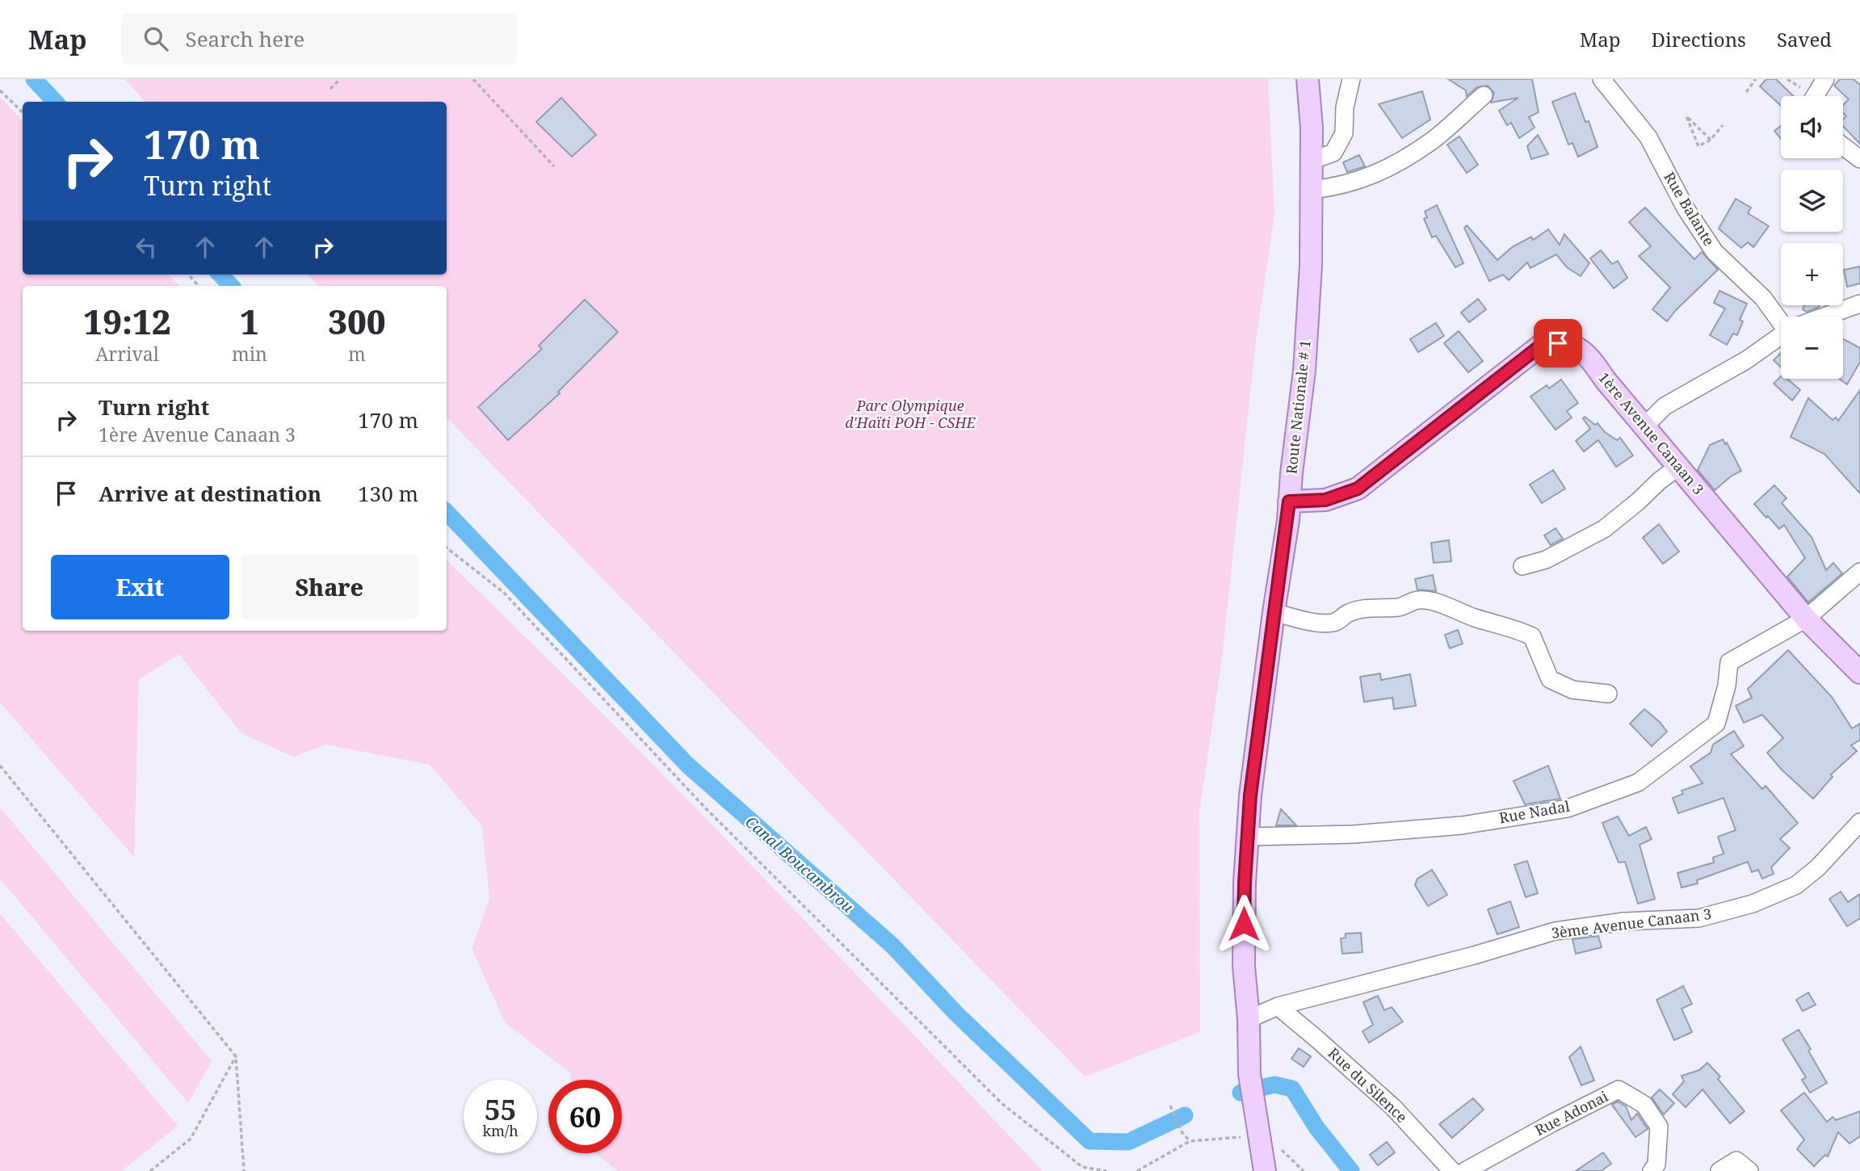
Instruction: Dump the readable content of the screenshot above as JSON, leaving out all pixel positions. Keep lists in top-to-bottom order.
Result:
{
  "streets": {
    "main road": ["Route Nationale # 1", "1ère Avenue Canaan 3"],
    "street": [
      "Rue Balante",
      "Rue Nadal",
      "3ème Avenue Canaan 3",
      "Rue du Silence",
      "Rue Adonai"
    ]
  },
  "crossings": [
    ["Route Nationale # 1", "1ère Avenue Canaan 3"],
    ["Route Nationale # 1", "Rue Nadal"],
    ["Route Nationale # 1", "3ème Avenue Canaan 3"],
    ["1ère Avenue Canaan 3", "Rue Nadal"],
    ["3ème Avenue Canaan 3", "Rue du Silence"]
  ],
  "water": ["Canal Boucambrou"],
  "parks": ["Parc Olympique d'Haïti POH - CSHE"],
  "page": {
    "header": "Map",
    "search": "Search here",
    "nav": ["Map", "Directions", "Saved"],
    "map_buttons": ["+", "−"],
    "turn": ["170 m", "Turn right"],
    "eta": [
      "19:12",
      "Arrival",
      "1",
      "min",
      "300",
      "m"
    ],
    "list": [
      {
        "name": "Turn right",
        "note": "1ère Avenue Canaan 3",
        "value": "170 m"
      },
      {
        "name": "Arrive at destination",
        "value": "130 m"
      }
    ],
    "buttons": ["Exit", "Share"],
    "speed": "55 km/h",
    "limit": "60"
  }
}
